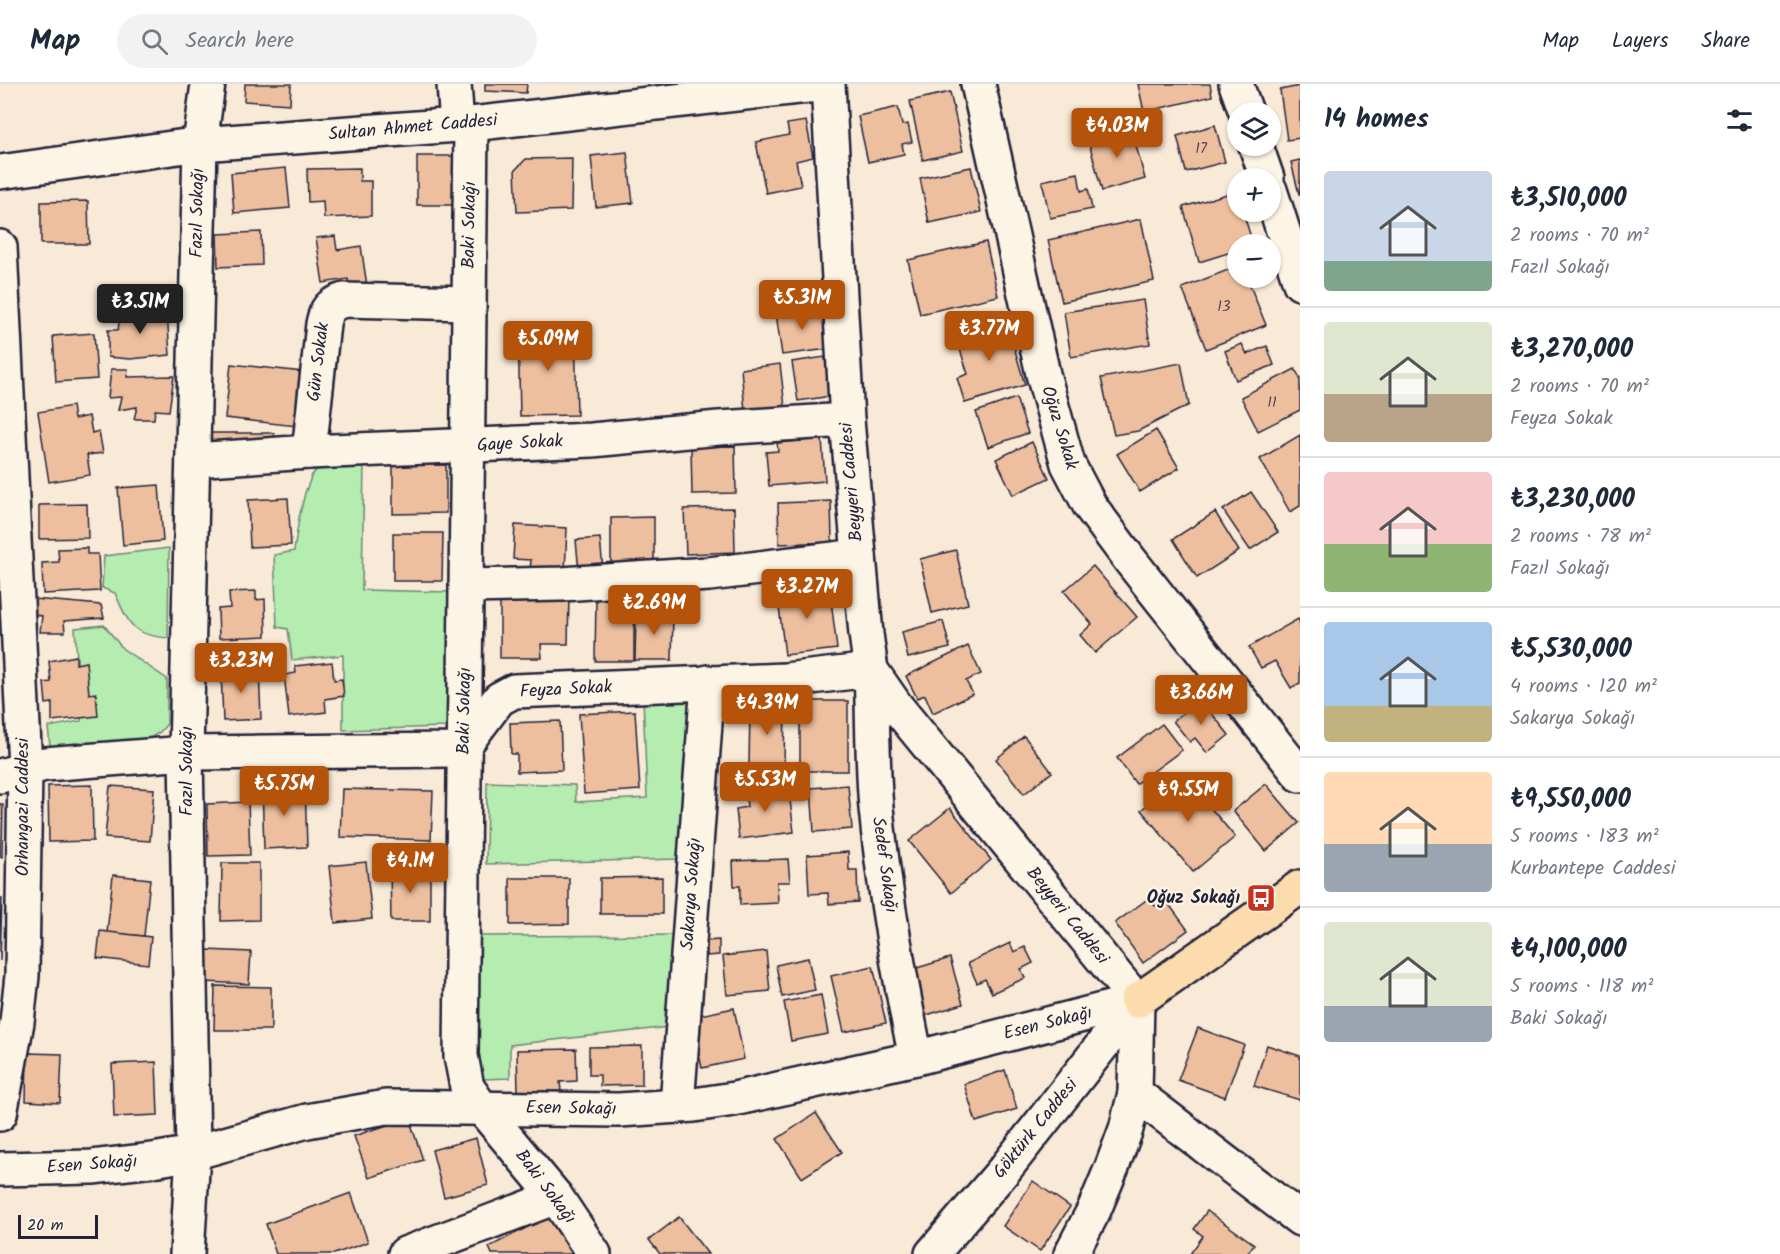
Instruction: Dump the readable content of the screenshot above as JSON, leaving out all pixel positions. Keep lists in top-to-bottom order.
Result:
{
  "streets": {
    "street": [
      "Sultan Ahmet Caddesi",
      "Fazıl Sokağı",
      "Baki Sokağı",
      "Gün Sokak",
      "Oğuz Sokak",
      "Gaye Sokak",
      "Beyyeri Caddesi",
      "Feyza Sokak",
      "Orhangazi Caddesi",
      "Sedef Sokağı",
      "Sakarya Sokağı",
      "Esen Sokağı",
      "Göktürk Caddesi"
    ]
  },
  "crossings": [
    ["Sultan Ahmet Caddesi", "Fazıl Sokağı"],
    ["Sultan Ahmet Caddesi", "Baki Sokağı"],
    ["Sultan Ahmet Caddesi", "Beyyeri Caddesi"],
    ["Fazıl Sokağı", "Gaye Sokak"],
    ["Fazıl Sokağı", "Esen Sokağı"],
    ["Baki Sokağı", "Gün Sokak"],
    ["Baki Sokağı", "Gaye Sokak"],
    ["Baki Sokağı", "Feyza Sokak"],
    ["Baki Sokağı", "Esen Sokağı"],
    ["Gün Sokak", "Gaye Sokak"],
    ["Gaye Sokak", "Beyyeri Caddesi"],
    ["Beyyeri Caddesi", "Feyza Sokak"],
    ["Beyyeri Caddesi", "Sedef Sokağı"],
    ["Beyyeri Caddesi", "Esen Sokağı"],
    ["Beyyeri Caddesi", "Göktürk Caddesi"],
    ["Feyza Sokak", "Sedef Sokağı"],
    ["Feyza Sokak", "Sakarya Sokağı"],
    ["Sedef Sokağı", "Esen Sokağı"],
    ["Sakarya Sokağı", "Esen Sokağı"],
    ["Esen Sokağı", "Göktürk Caddesi"]
  ],
  "places": {
    "bus stop": ["Oğuz Sokağı"]
  },
  "house_numbers": ["17", "13", "11"],
  "scale_bar": "20 m",
  "page": {
    "header": "Map",
    "search": "Search here",
    "nav": ["Map", "Layers", "Share"],
    "heading": "14 homes",
    "map_buttons": ["+", "−"],
    "price": [
      "₺4.03M",
      "₺5.31M",
      "₺3.51M",
      "₺3.77M",
      "₺5.09M",
      "₺3.27M",
      "₺2.69M",
      "₺3.23M",
      "₺3.66M",
      "₺4.39M",
      "₺5.53M",
      "₺5.75M",
      "₺9.55M",
      "₺4.1M"
    ],
    "list": [
      {
        "name": "₺3,510,000",
        "note": "2 rooms · 70 m² · Fazıl Sokağı"
      },
      {
        "name": "₺3,270,000",
        "note": "2 rooms · 70 m² · Feyza Sokak"
      },
      {
        "name": "₺3,230,000",
        "note": "2 rooms · 78 m² · Fazıl Sokağı"
      },
      {
        "name": "₺5,530,000",
        "note": "4 rooms · 120 m² · Sakarya Sokağı"
      },
      {
        "name": "₺9,550,000",
        "note": "5 rooms · 183 m² · Kurbantepe Caddesi"
      },
      {
        "name": "₺4,100,000",
        "note": "5 rooms · 118 m² · Baki Sokağı"
      }
    ],
    "scale": "20 m"
  }
}
